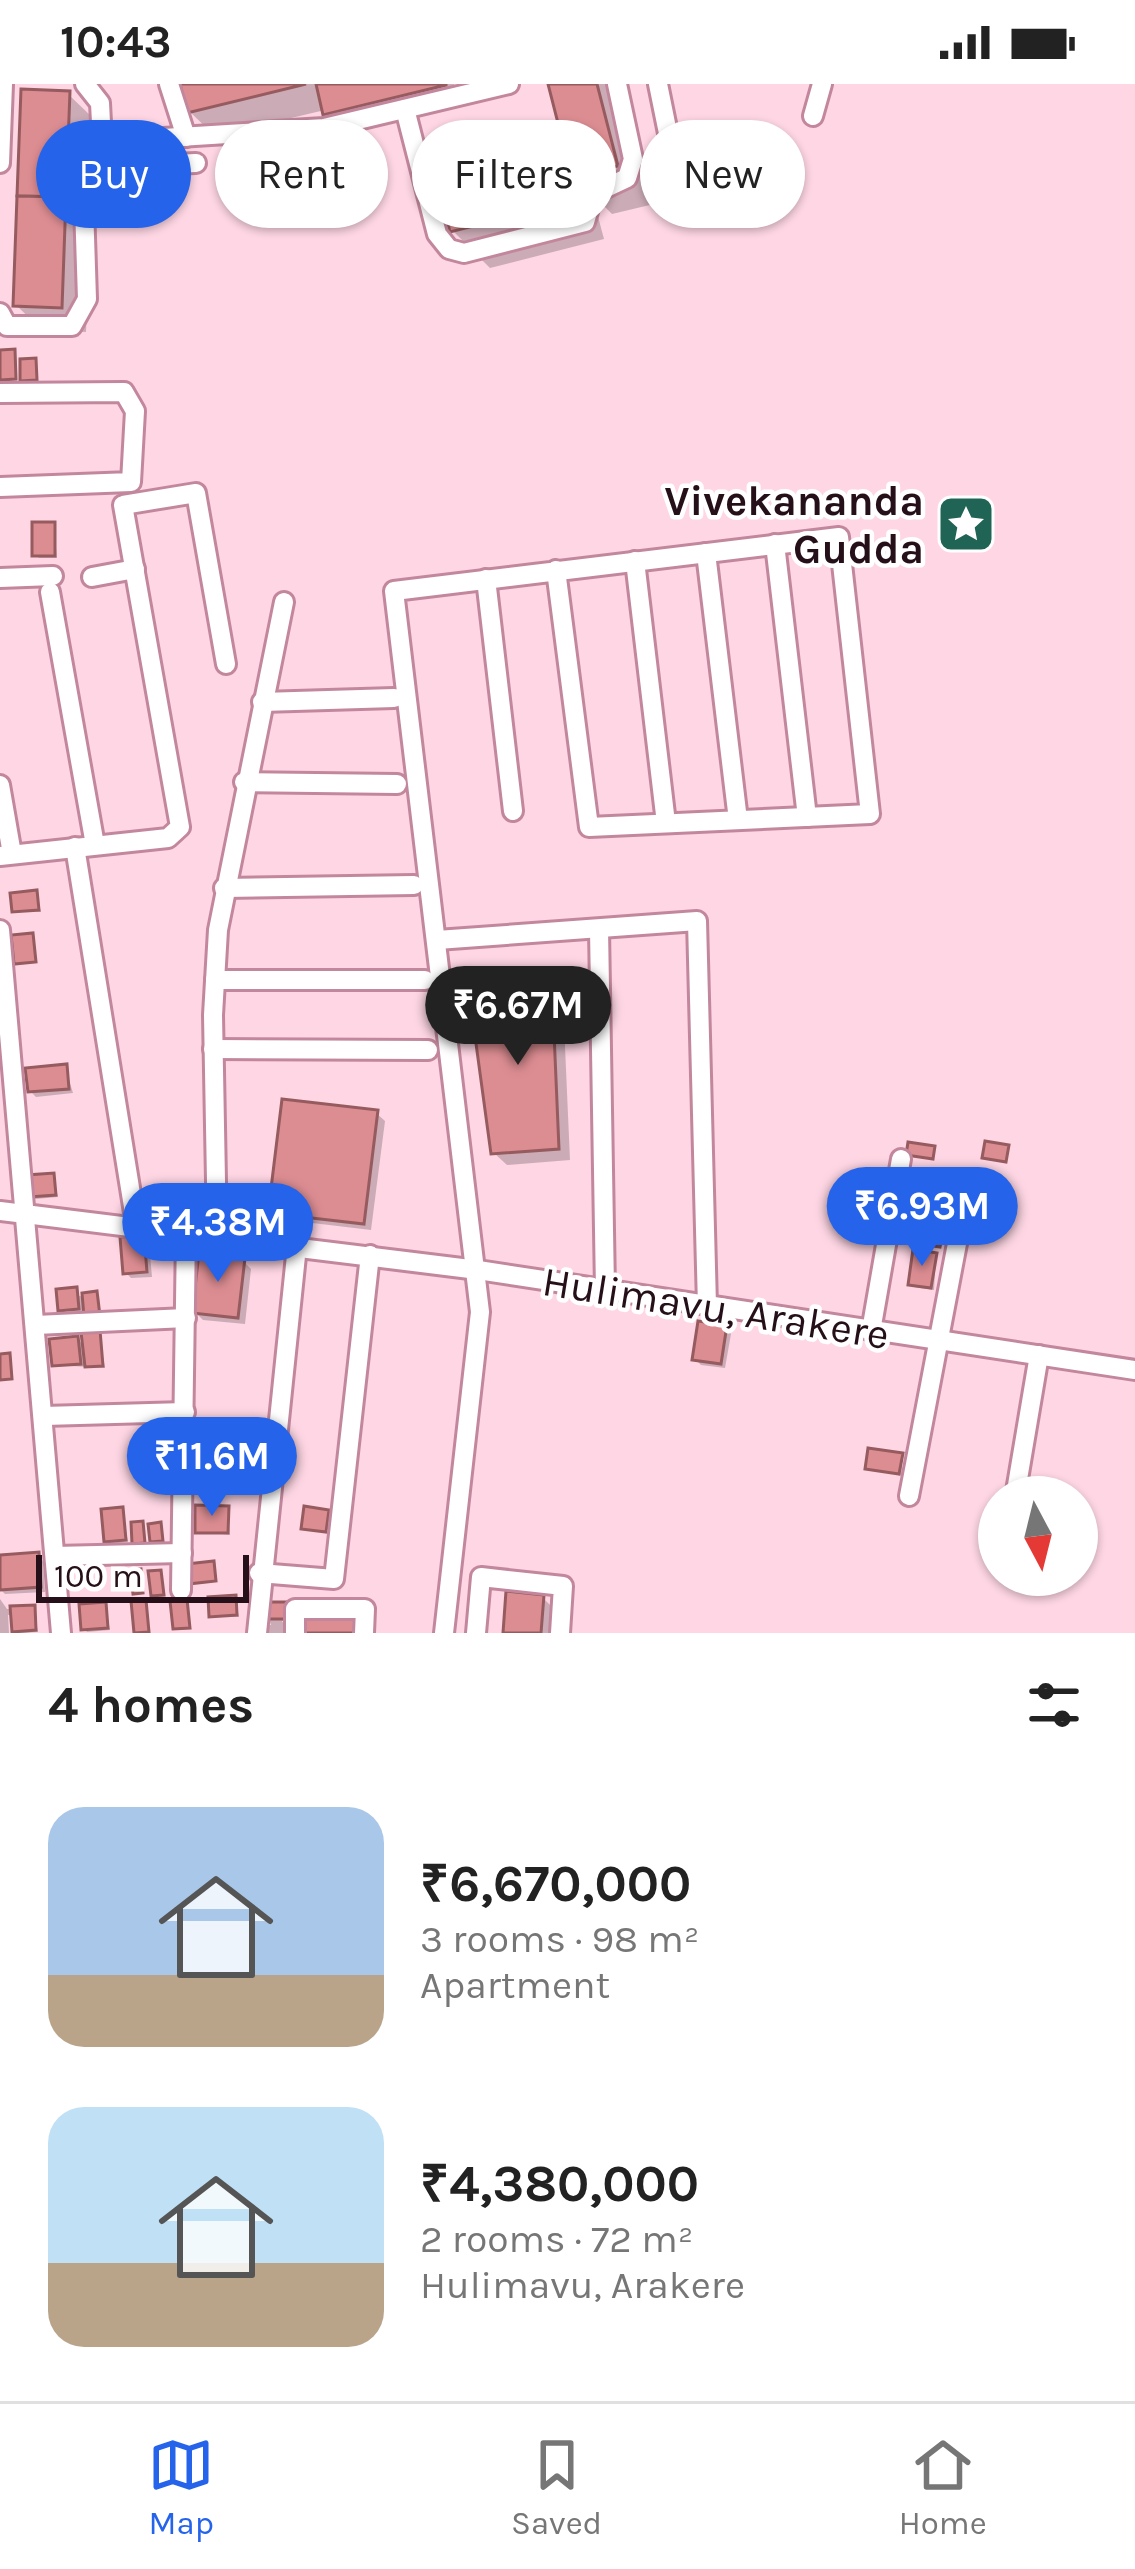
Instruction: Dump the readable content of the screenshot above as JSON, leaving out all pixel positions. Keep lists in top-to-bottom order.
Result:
{
  "streets": {
    "street": ["Hulimavu, Arakere"]
  },
  "places": {
    "place": ["Vivekananda Gudda"]
  },
  "scale_bar": "100 m",
  "north": "bottom",
  "page": {
    "status": "10:43",
    "chip": [
      "Buy",
      "Rent",
      "Filters",
      "New"
    ],
    "price": [
      "₹6.67M",
      "₹6.93M",
      "₹4.38M",
      "₹11.6M"
    ],
    "scale": "100 m",
    "heading": "4 homes",
    "list": [
      {
        "name": "₹6,670,000",
        "note": "3 rooms · 98 m² · Apartment"
      },
      {
        "name": "₹4,380,000",
        "note": "2 rooms · 72 m² · Hulimavu, Arakere"
      }
    ],
    "tabs": ["Map", "Saved", "Home"]
  }
}
